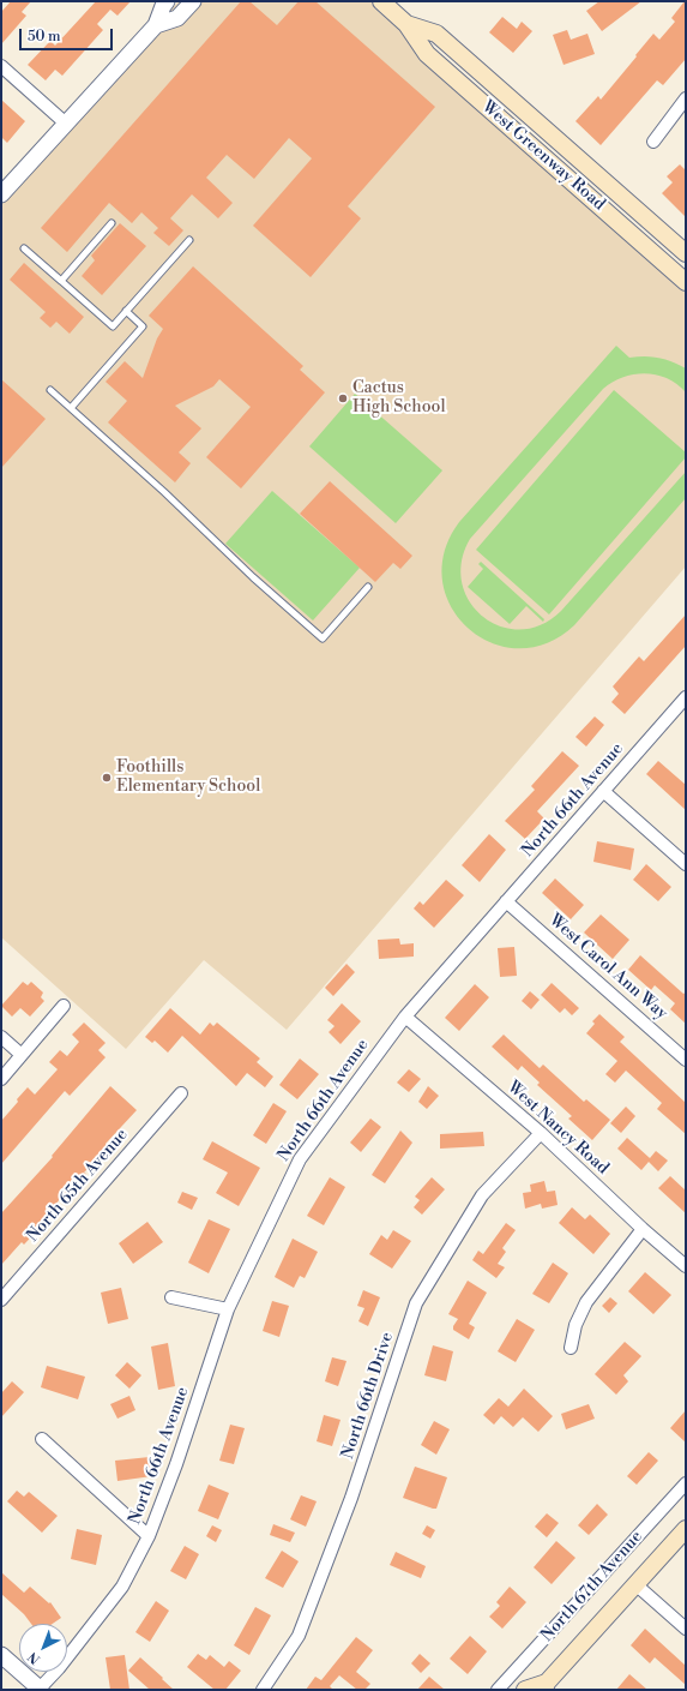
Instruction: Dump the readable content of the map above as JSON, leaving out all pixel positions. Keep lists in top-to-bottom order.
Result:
{
  "streets": {
    "main road": ["West Greenway Road", "North 67th Avenue"],
    "street": [
      "North 66th Avenue",
      "West Carol Ann Way",
      "West Nancy Road",
      "North 65th Avenue",
      "North 66th Drive"
    ]
  },
  "crossings": [
    ["North 66th Avenue", "West Carol Ann Way"],
    ["North 66th Avenue", "West Nancy Road"],
    ["West Nancy Road", "North 66th Drive"]
  ],
  "places": ["Cactus High School", "Foothills Elementary School"],
  "scale_bar": "50 m",
  "north": "bottom left"
}
